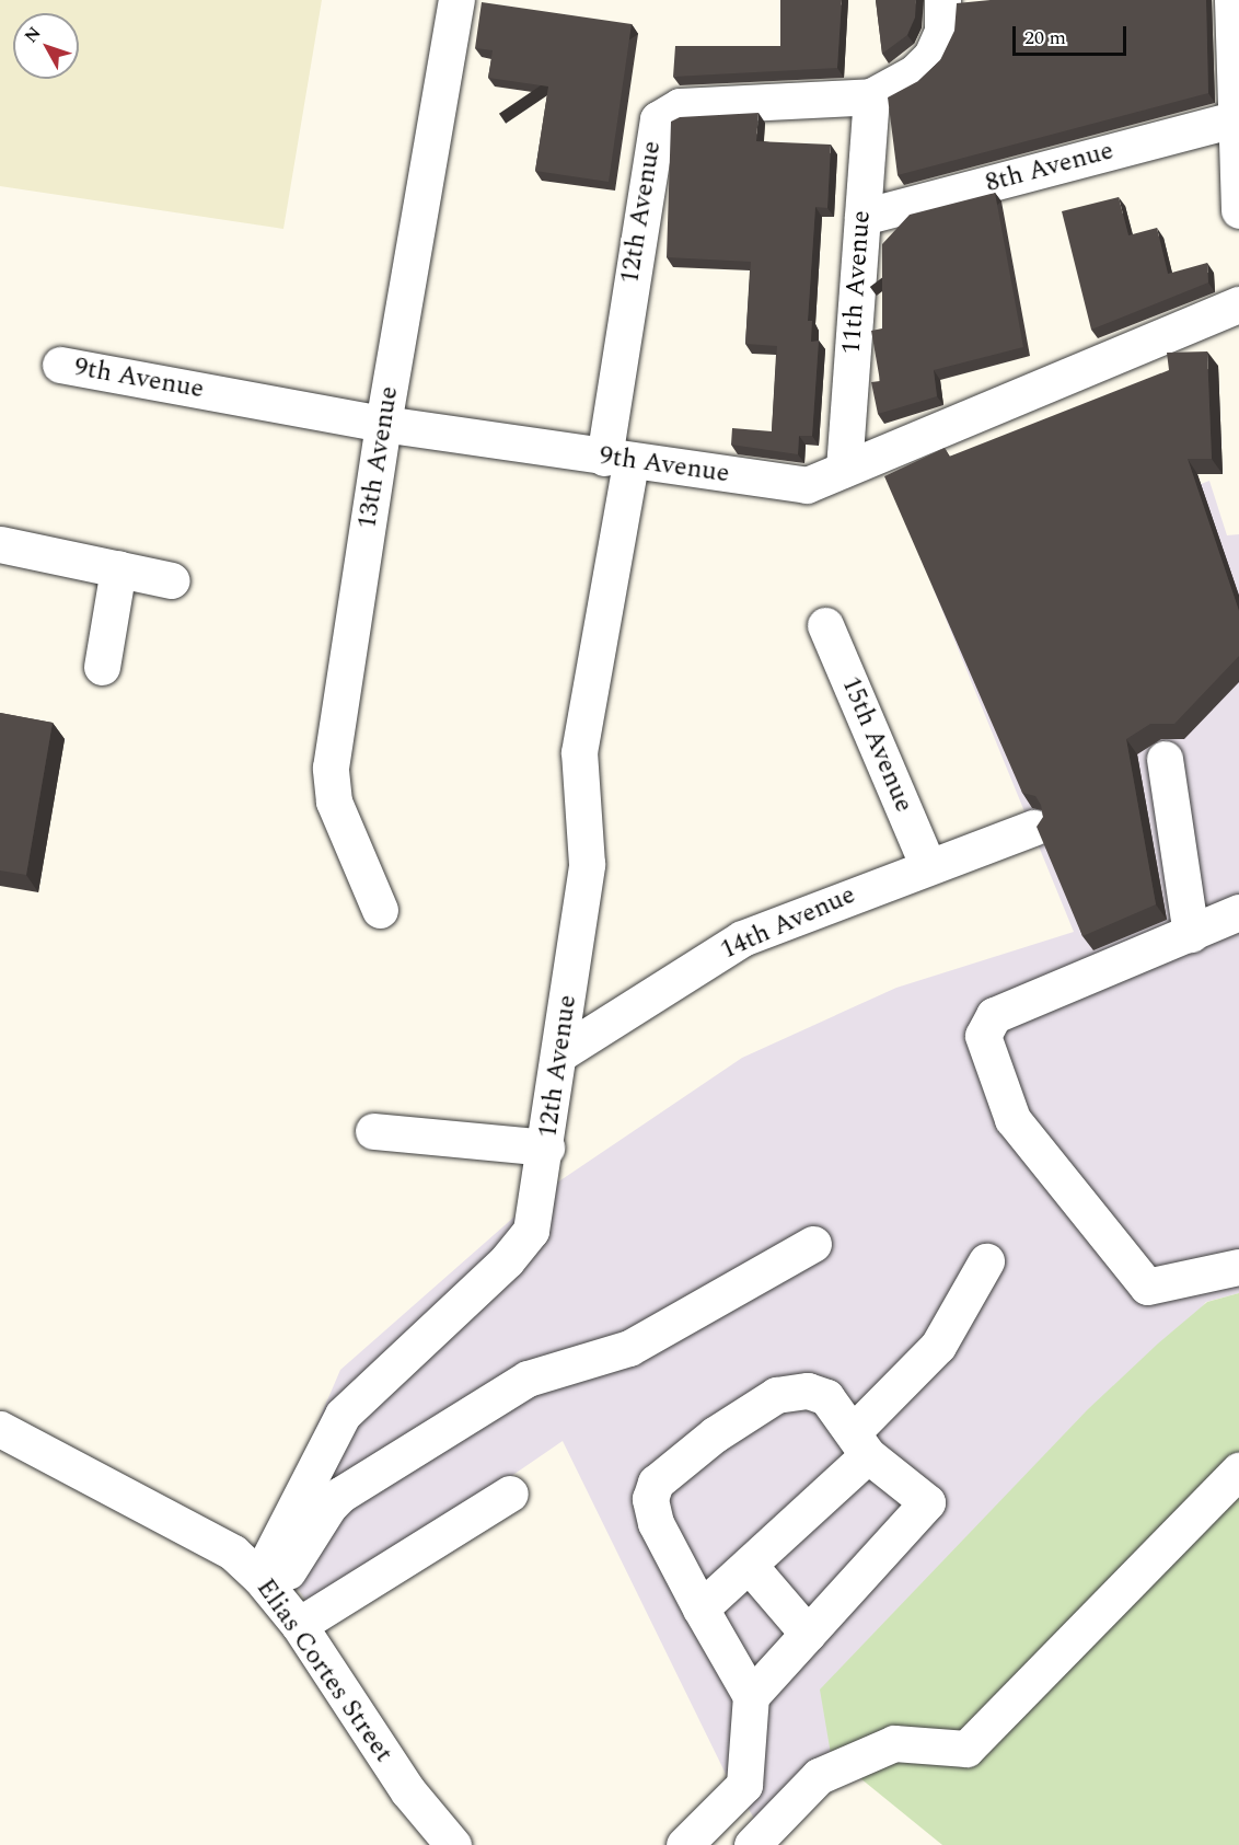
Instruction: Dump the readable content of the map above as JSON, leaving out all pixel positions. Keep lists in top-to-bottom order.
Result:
{
  "streets": {
    "street": [
      "8th Avenue",
      "12th Avenue",
      "11th Avenue",
      "9th Avenue",
      "13th Avenue",
      "15th Avenue",
      "14th Avenue",
      "Elias Cortes Street"
    ]
  },
  "crossings": [
    ["8th Avenue", "11th Avenue"],
    ["12th Avenue", "11th Avenue"],
    ["12th Avenue", "9th Avenue"],
    ["12th Avenue", "14th Avenue"],
    ["12th Avenue", "Elias Cortes Street"],
    ["11th Avenue", "9th Avenue"],
    ["9th Avenue", "13th Avenue"],
    ["15th Avenue", "14th Avenue"]
  ],
  "scale_bar": "20 m",
  "north": "top left"
}
